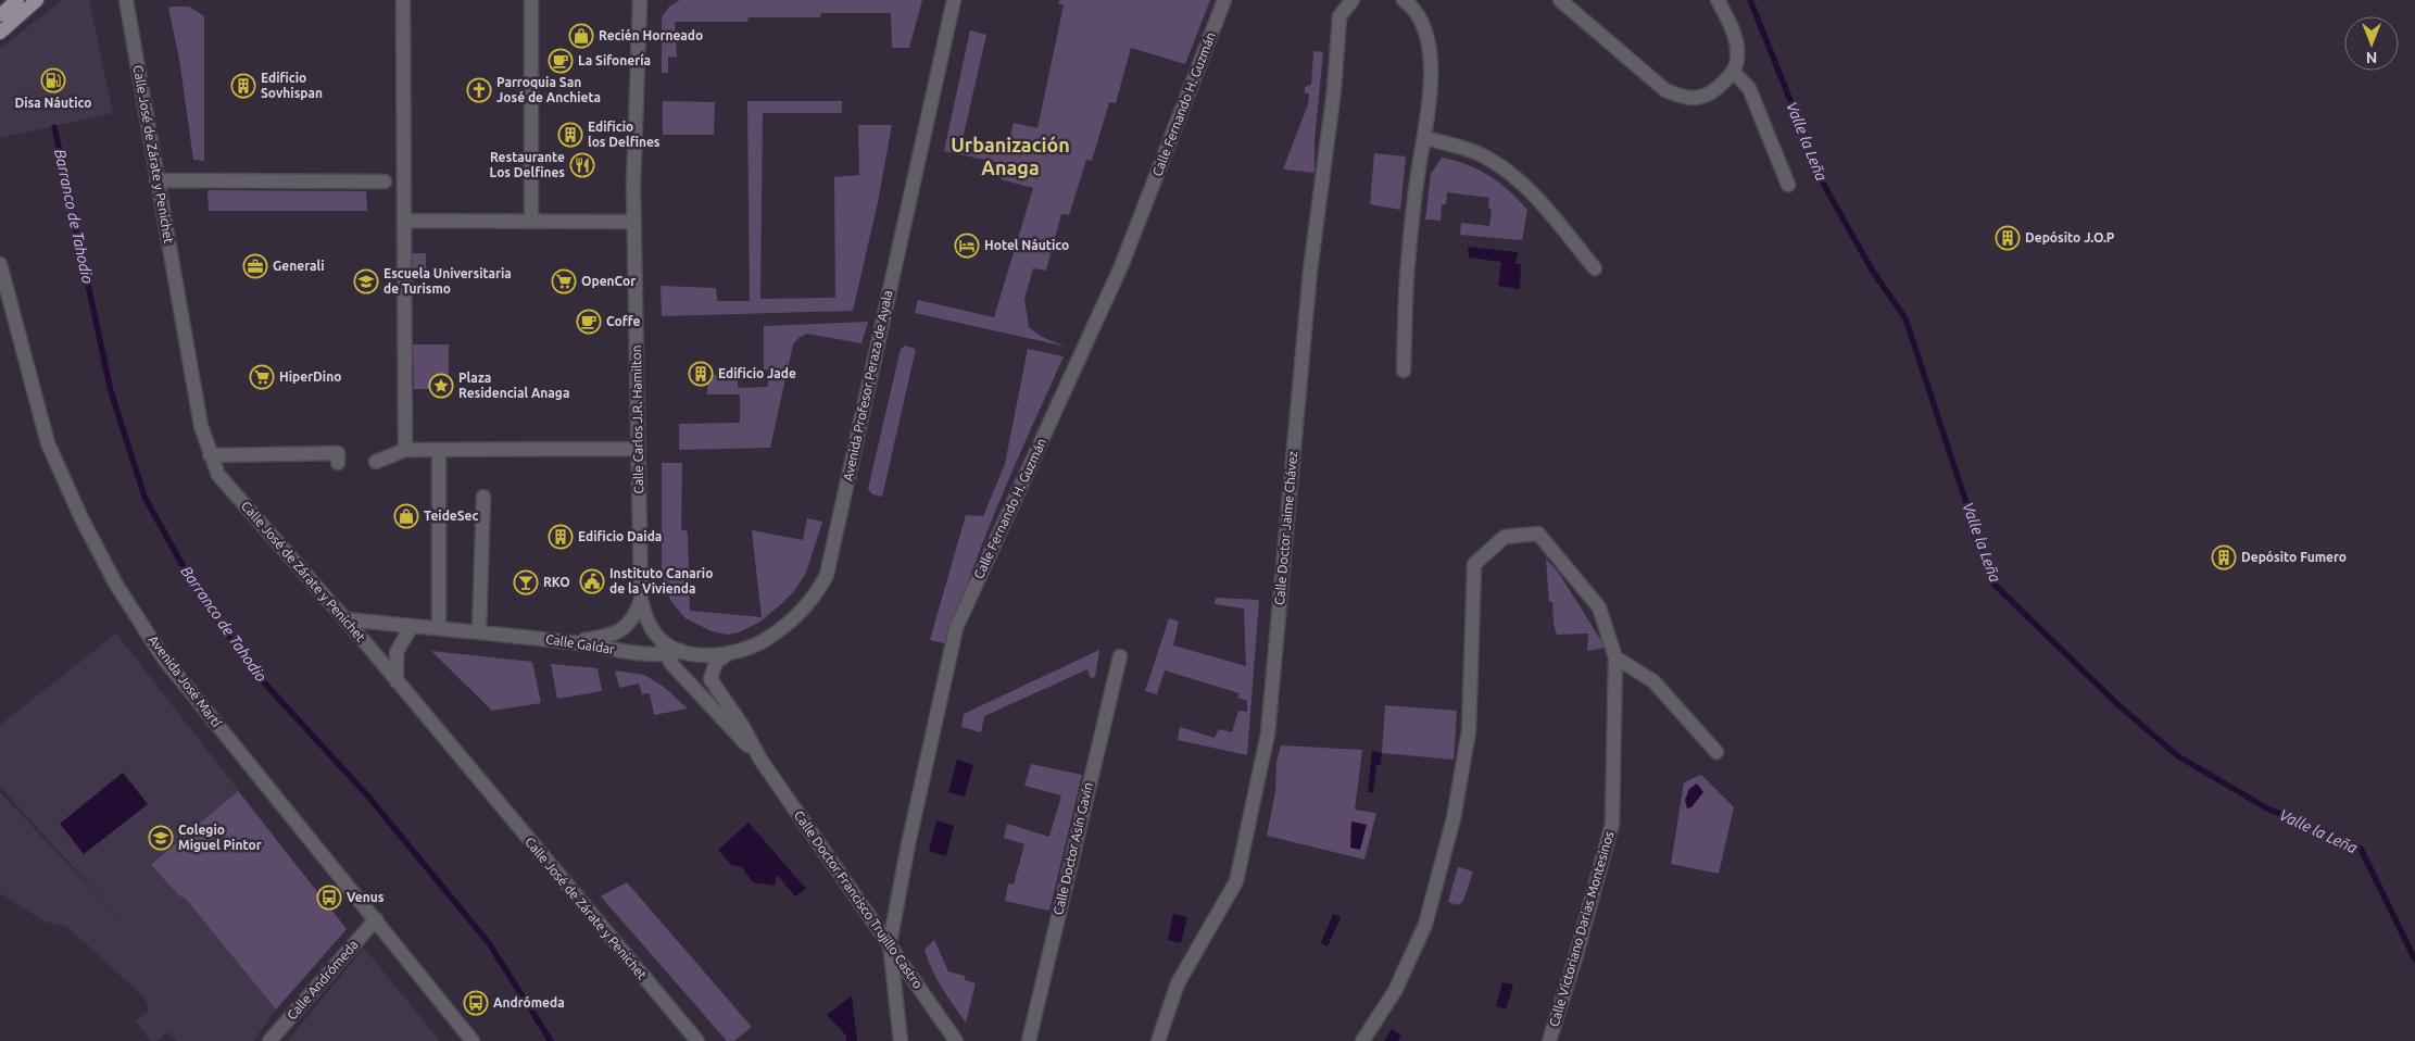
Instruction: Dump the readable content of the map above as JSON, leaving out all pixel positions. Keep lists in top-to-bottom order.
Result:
{
  "streets": {
    "street": [
      "Calle Fernando H. Guzmán",
      "Calle José de Zárate y Penichet",
      "Avenida Profesor Peraza de Ayala",
      "Calle Carlos J.R. Hamilton",
      "Calle Doctor Jaime Chávez",
      "Calle Galdar",
      "Avenida José Martí",
      "Calle Doctor Asín Gavín",
      "Calle Doctor Francisco Trujillo Castro",
      "Calle Victoriano Darias Montesinos",
      "Calle Andrómeda"
    ]
  },
  "crossings": [
    ["Calle Fernando H. Guzmán", "Calle Doctor Francisco Trujillo Castro"],
    ["Calle José de Zárate y Penichet", "Calle Galdar"],
    ["Avenida Profesor Peraza de Ayala", "Calle Carlos J.R. Hamilton"],
    ["Avenida Profesor Peraza de Ayala", "Calle Galdar"],
    ["Avenida Profesor Peraza de Ayala", "Calle Doctor Francisco Trujillo Castro"],
    ["Calle Carlos J.R. Hamilton", "Calle Doctor Francisco Trujillo Castro"],
    ["Calle Galdar", "Calle Doctor Francisco Trujillo Castro"],
    ["Avenida José Martí", "Calle Andrómeda"]
  ],
  "districts": ["Urbanización Anaga"],
  "water": ["Valle la Leña", "Barranco de Tahodio"],
  "places": {
    "shop": ["Recién Horneado", "TeideSec"],
    "cafe": ["La Sifonería", "Coffe"],
    "fuel station": ["Disa Náutico"],
    "building": [
      "Edificio Sovhispan",
      "Edificio los Delfines",
      "Depósito J.O.P",
      "Edificio Jade",
      "Edificio Daida",
      "Depósito Fumero"
    ],
    "church": ["Parroquia San José de Anchieta"],
    "restaurant": ["Restaurante Los Delfines"],
    "hotel": ["Hotel Náutico"],
    "office": ["Generali"],
    "school or university": ["Escuela Universitaria de Turismo", "Colegio Miguel Pintor"],
    "supermarket": ["OpenCor", "HiperDino"],
    "place": ["Plaza Residencial Anaga"],
    "public building": ["Instituto Canario de la Vivienda"],
    "bar": ["RKO"],
    "bus stop": ["Venus", "Andrómeda"]
  },
  "north": "bottom"
}
